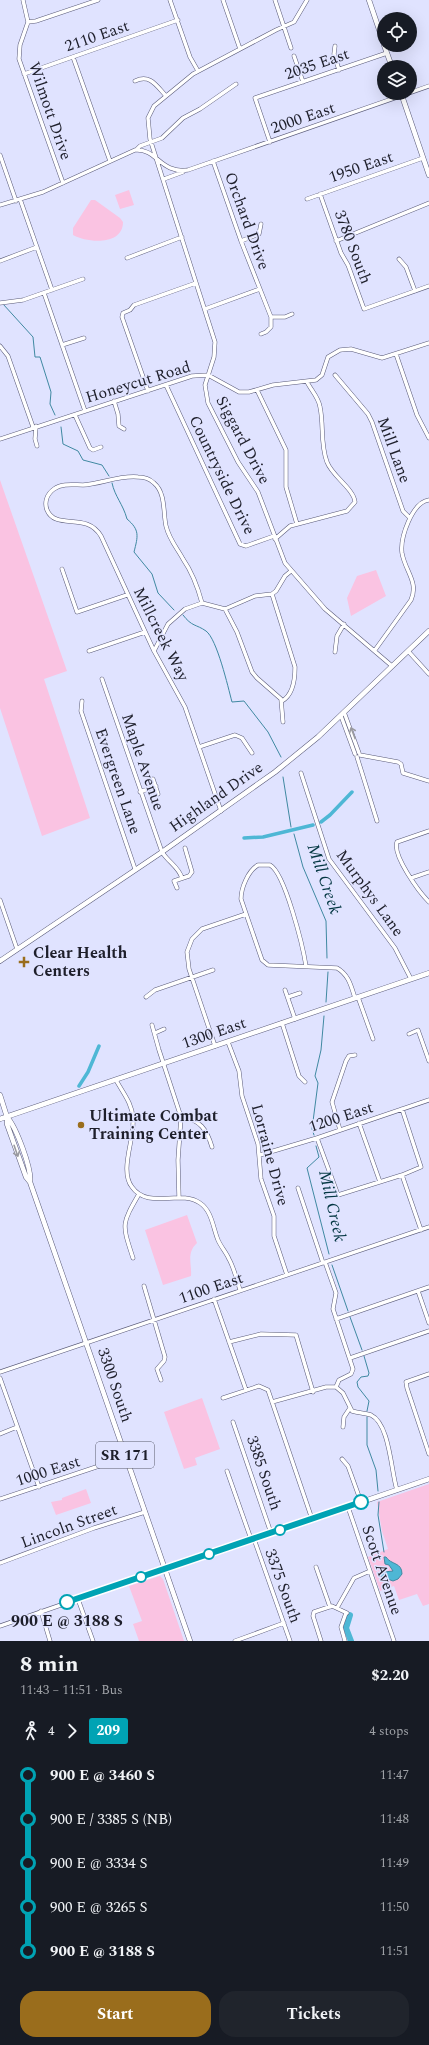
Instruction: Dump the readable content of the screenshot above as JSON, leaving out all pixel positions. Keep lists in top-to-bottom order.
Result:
{
  "streets": {
    "main road": [
      "Highland Drive",
      "1300 East",
      "3300 South",
      "SR 171"
    ],
    "street": [
      "2110 East",
      "2035 East",
      "Wilmott Drive",
      "2000 East",
      "1950 East",
      "Orchard Drive",
      "3780 South",
      "Honeycut Road",
      "Siggard Drive",
      "Mill Lane",
      "Countryside Drive",
      "Millcreek Way",
      "Maple Avenue",
      "Evergreen Lane",
      "Murphys Lane",
      "1200 East",
      "Lorraine Drive",
      "1100 East",
      "1000 East",
      "3385 South",
      "Lincoln Street",
      "Scott Avenue",
      "3375 South"
    ]
  },
  "crossings": [
    ["2110 East", "Wilmott Drive"],
    ["2035 East", "2000 East"],
    ["2000 East", "Orchard Drive"],
    ["2000 East", "Siggard Drive"],
    ["1950 East", "3780 South"],
    ["Honeycut Road", "Siggard Drive"],
    ["Honeycut Road", "Countryside Drive"],
    ["Siggard Drive", "Countryside Drive"],
    ["Siggard Drive", "Highland Drive"],
    ["Millcreek Way", "Highland Drive"],
    ["Maple Avenue", "Highland Drive"],
    ["Evergreen Lane", "Highland Drive"],
    ["Murphys Lane", "1300 East"],
    ["1300 East", "Lorraine Drive"],
    ["1300 East", "3300 South"],
    ["1200 East", "Lorraine Drive"],
    ["Lorraine Drive", "1100 East"],
    ["1100 East", "3300 South"],
    ["3300 South", "1000 East"],
    ["3300 South", "Lincoln Street"]
  ],
  "water": ["Mill Creek"],
  "places": {
    "health": ["Clear Health Centers"],
    "other": ["Ultimate Combat Training Center", "900 E @ 3188 S"]
  },
  "lines": ["bus line 209"],
  "page": {
    "heading": ["8 min", "11:43 – 11:51 · Bus", "$2.20"],
    "legs": ["4", "209", "4 stops"],
    "list": [
      {
        "name": "900 E @ 3460 S",
        "value": "11:47"
      },
      {
        "name": "900 E / 3385 S (NB)",
        "value": "11:48"
      },
      {
        "name": "900 E @ 3334 S",
        "value": "11:49"
      },
      {
        "name": "900 E @ 3265 S",
        "value": "11:50"
      },
      {
        "name": "900 E @ 3188 S",
        "value": "11:51"
      }
    ],
    "buttons": ["Start", "Tickets"]
  }
}
